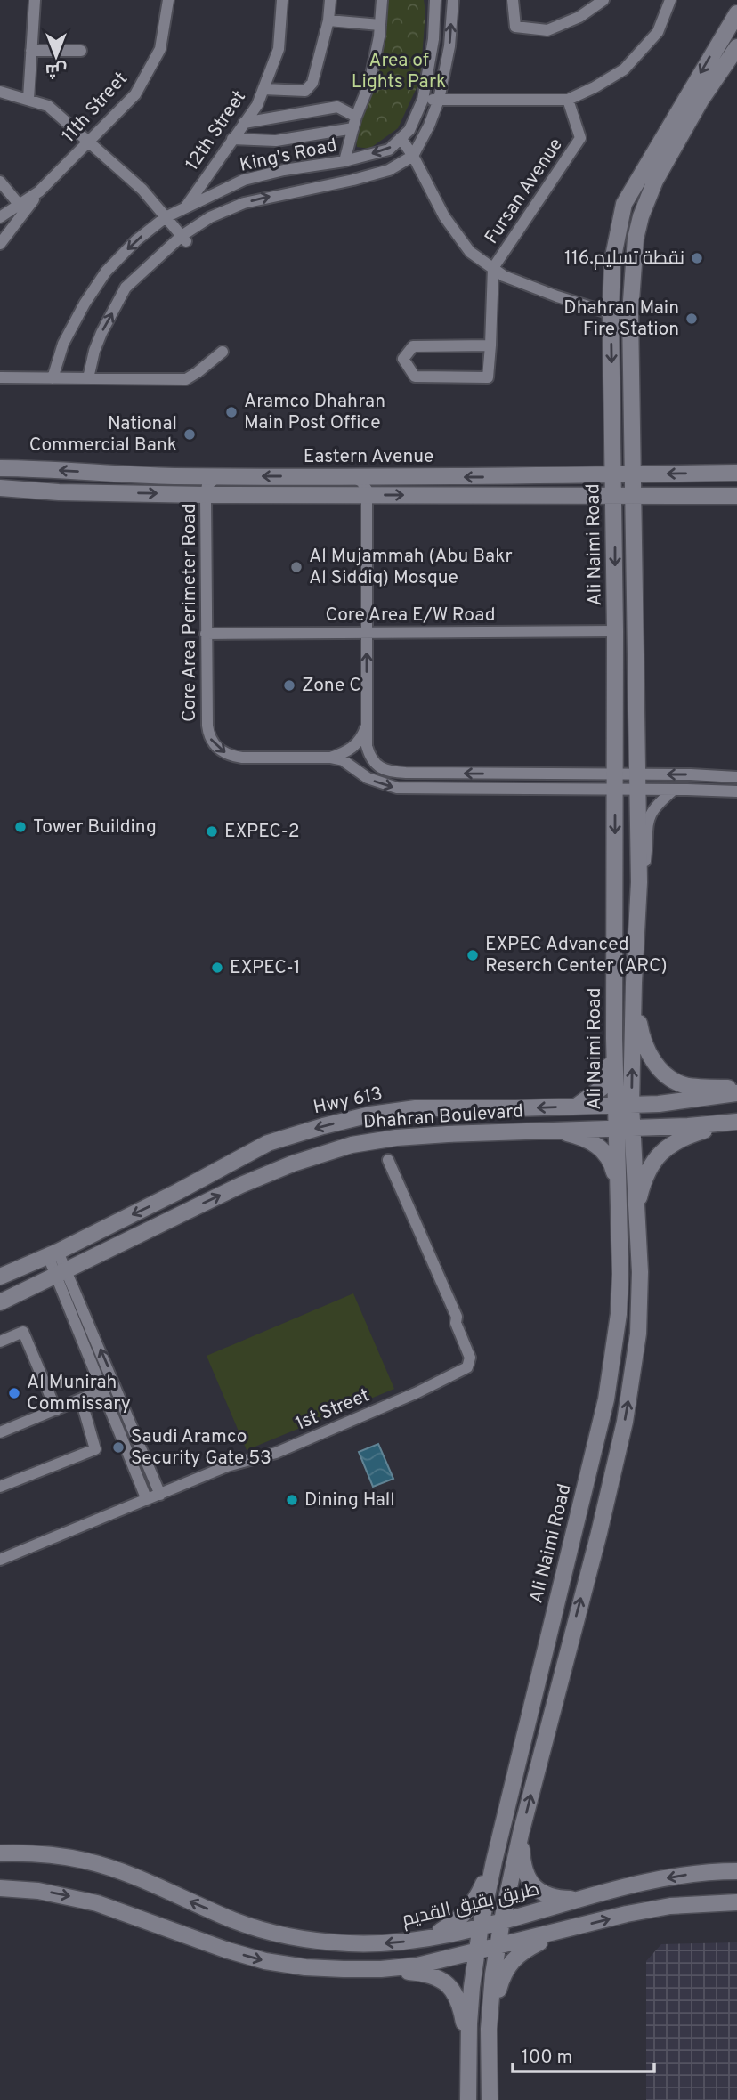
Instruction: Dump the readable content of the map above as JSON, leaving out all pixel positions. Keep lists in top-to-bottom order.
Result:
{
  "streets": {
    "main road": [
      "Eastern Avenue",
      "Ali Naimi Road",
      "Hwy 613",
      "Dhahran Boulevard",
      "طريق بقيق القديم"
    ],
    "street": [
      "11th Street",
      "12th Street",
      "King's Road",
      "Fursan Avenue",
      "Core Area Perimeter Road",
      "Core Area E/W Road",
      "1st Street"
    ]
  },
  "crossings": [
    ["12th Street", "King's Road"],
    ["Eastern Avenue", "Ali Naimi Road"],
    ["Eastern Avenue", "Core Area Perimeter Road"],
    ["Ali Naimi Road", "Core Area E/W Road"],
    ["Ali Naimi Road", "Hwy 613"],
    ["Ali Naimi Road", "Dhahran Boulevard"],
    ["Ali Naimi Road", "طريق بقيق القديم"],
    ["Core Area Perimeter Road", "Core Area E/W Road"]
  ],
  "one_way": ["Hwy 613", "Dhahran Boulevard"],
  "parks": ["Area of Lights Park"],
  "places": [
    "نقطة تسليم.116",
    "Dhahran Main Fire Station",
    "Aramco Dhahran Main Post Office",
    "National Commercial Bank",
    "Al Mujammah (Abu Bakr Al Siddiq) Mosque",
    "Zone C",
    "Tower Building",
    "EXPEC-2",
    "EXPEC Advanced Reserch Center (ARC)",
    "EXPEC-1",
    "Al Munirah Commissary",
    "Saudi Aramco Security Gate 53",
    "Dining Hall"
  ],
  "scale_bar": "100 m",
  "north": "bottom"
}
